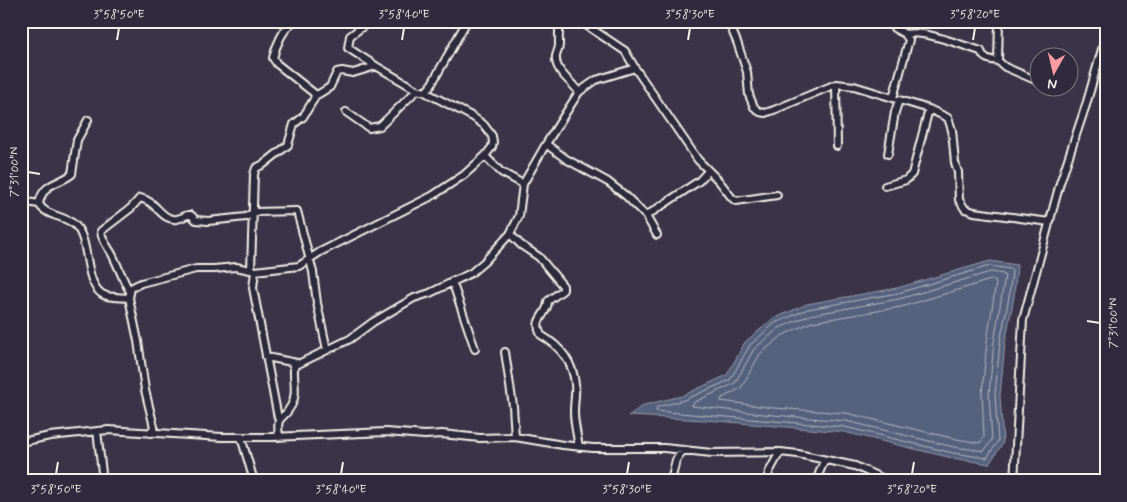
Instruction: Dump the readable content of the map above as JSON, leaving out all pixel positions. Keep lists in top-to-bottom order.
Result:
{
  "north": "bottom",
  "coordinates": [
    "3°58'50\"E",
    "3°58'40\"E",
    "3°58'30\"E",
    "3°58'20\"E",
    "7°31'00\"N"
  ]
}
